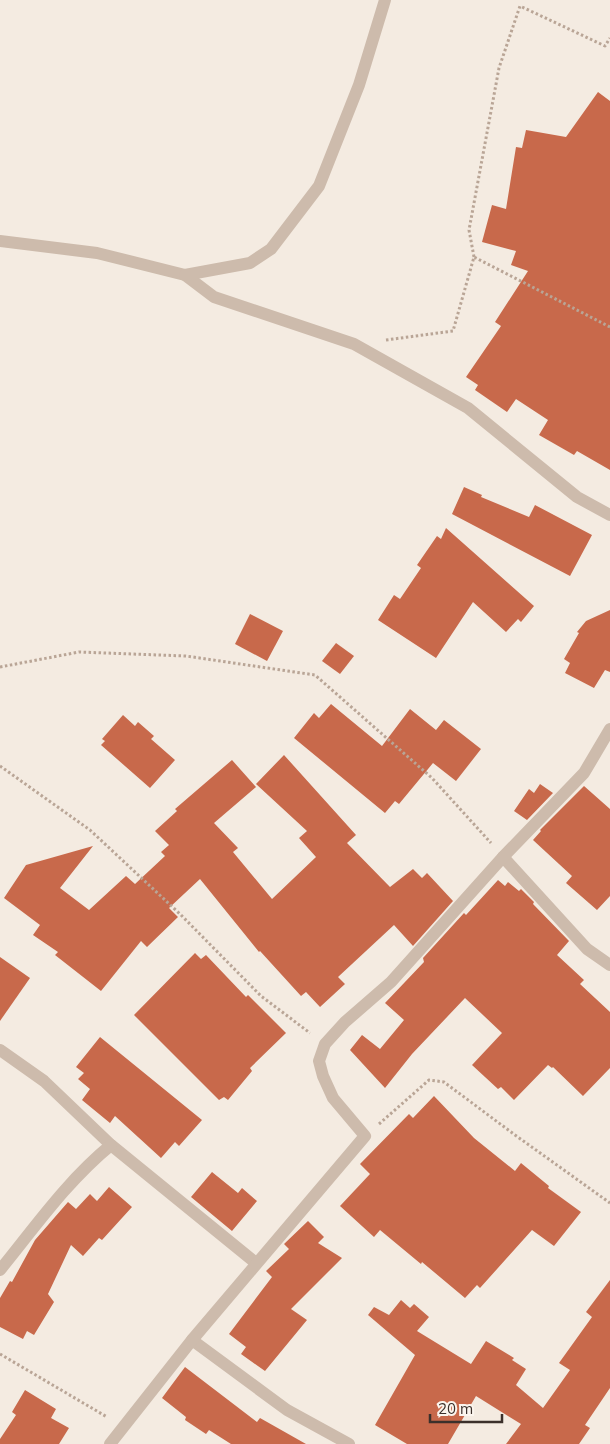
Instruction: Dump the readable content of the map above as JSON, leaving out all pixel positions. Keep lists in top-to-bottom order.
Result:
{
  "scale_bar": "20 m"
}
